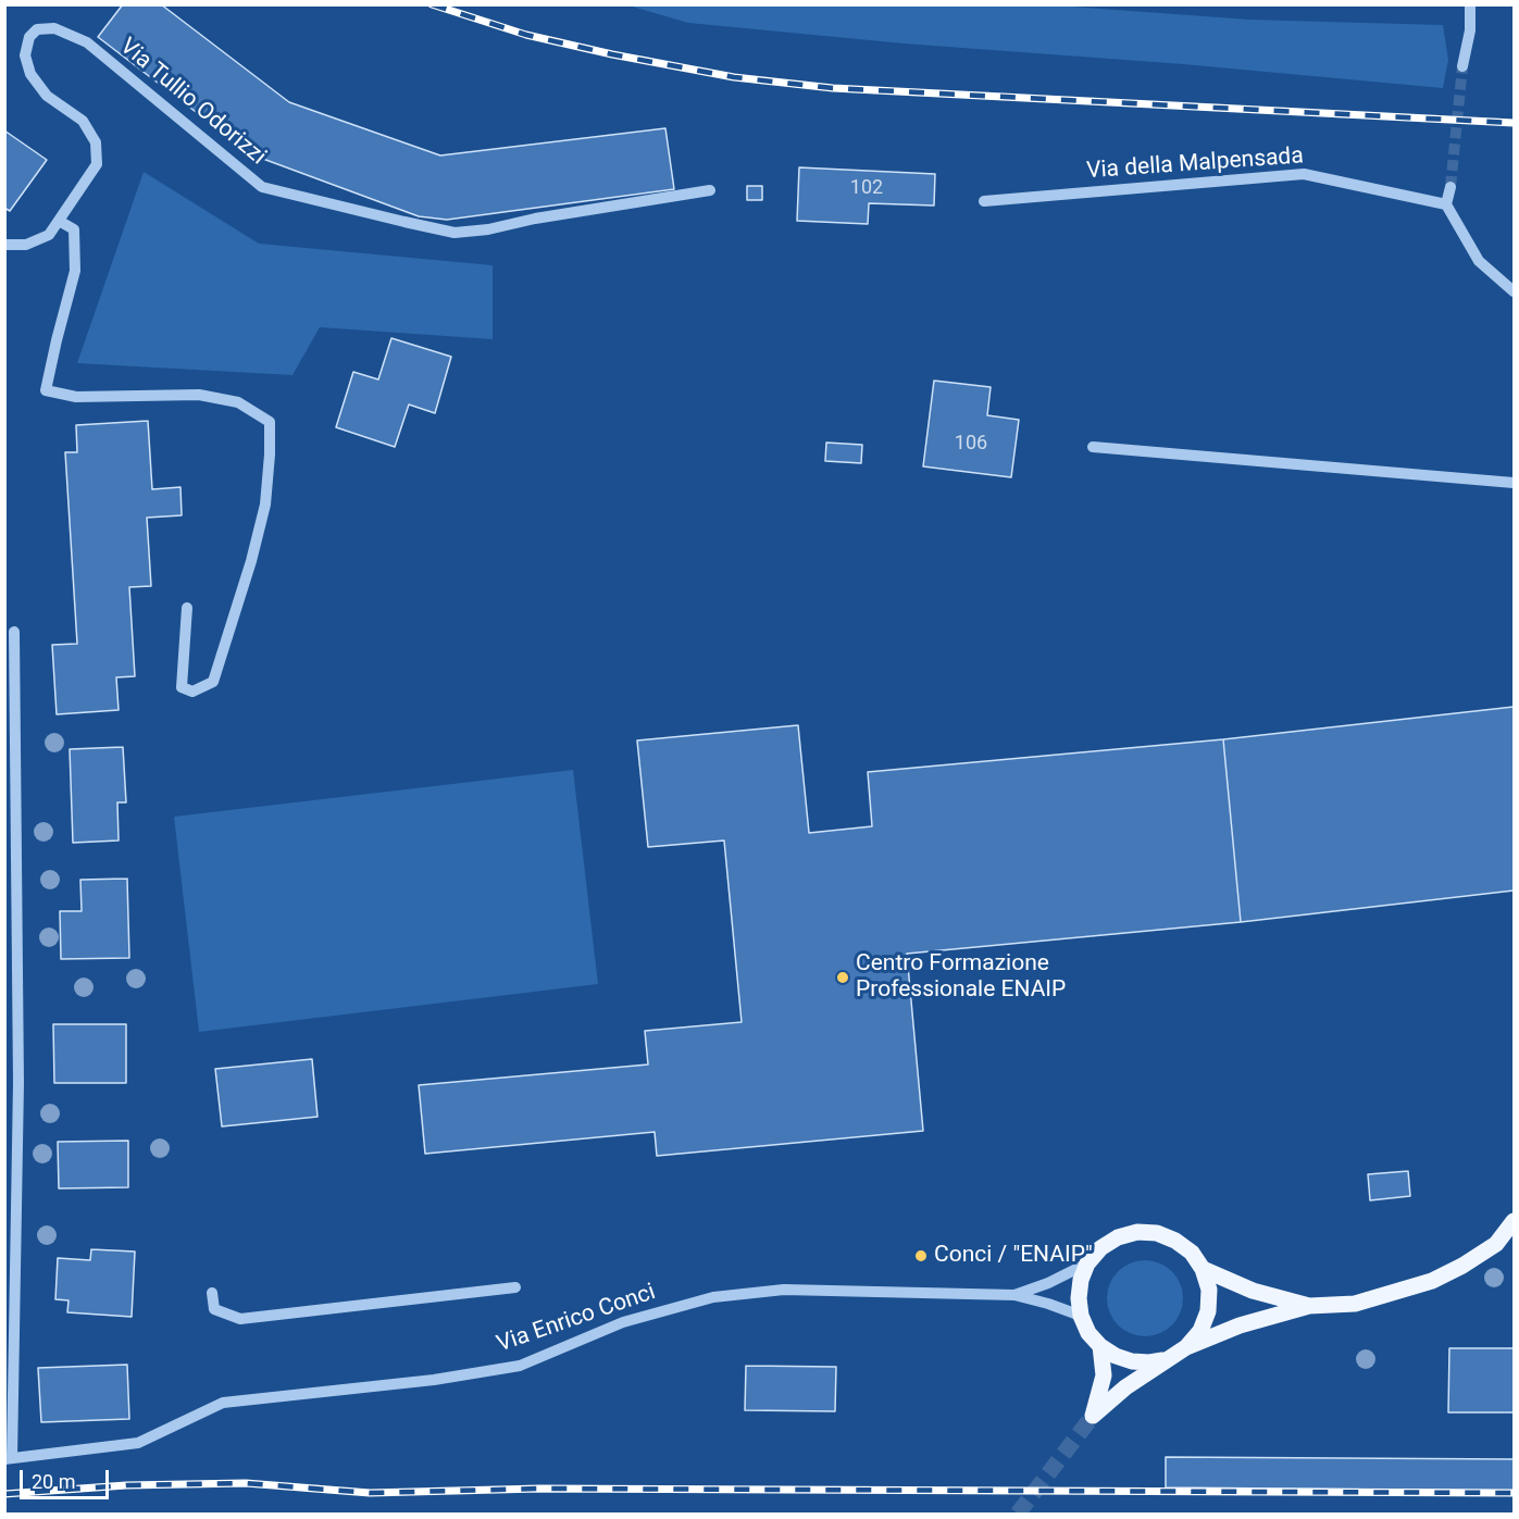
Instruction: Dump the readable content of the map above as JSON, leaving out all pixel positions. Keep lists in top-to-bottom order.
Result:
{
  "streets": {
    "street": ["Via Tullio Odorizzi", "Via della Malpensada", "Via Enrico Conci"]
  },
  "places": ["Centro Formazione Professionale ENAIP", "Conci / \"ENAIP\""],
  "house_numbers": ["102", "106"],
  "scale_bar": "20 m"
}
